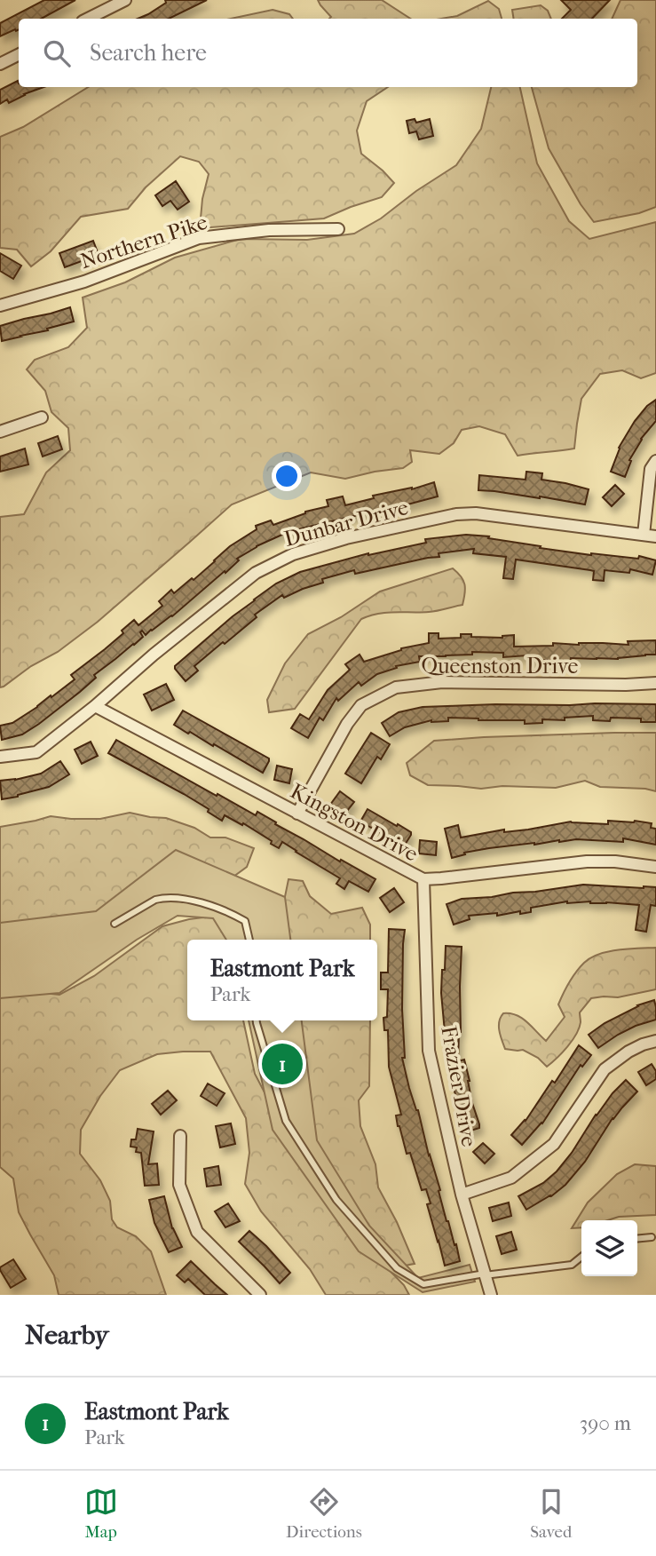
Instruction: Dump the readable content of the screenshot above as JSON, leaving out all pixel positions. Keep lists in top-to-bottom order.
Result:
{
  "streets": {
    "street": [
      "Northern Pike",
      "Dunbar Drive",
      "Queenston Drive",
      "Kingston Drive",
      "Frazier Drive"
    ]
  },
  "crossings": [
    ["Dunbar Drive", "Kingston Drive"],
    ["Queenston Drive", "Kingston Drive"],
    ["Kingston Drive", "Frazier Drive"]
  ],
  "page": {
    "search": "Search here",
    "popup": ["Eastmont Park", "Park"],
    "pins": "1",
    "heading": "Nearby",
    "list": [
      {
        "mark": "1",
        "name": "Eastmont Park",
        "note": "Park",
        "value": "390 m"
      }
    ],
    "nav": ["Map", "Directions", "Saved"]
  }
}
